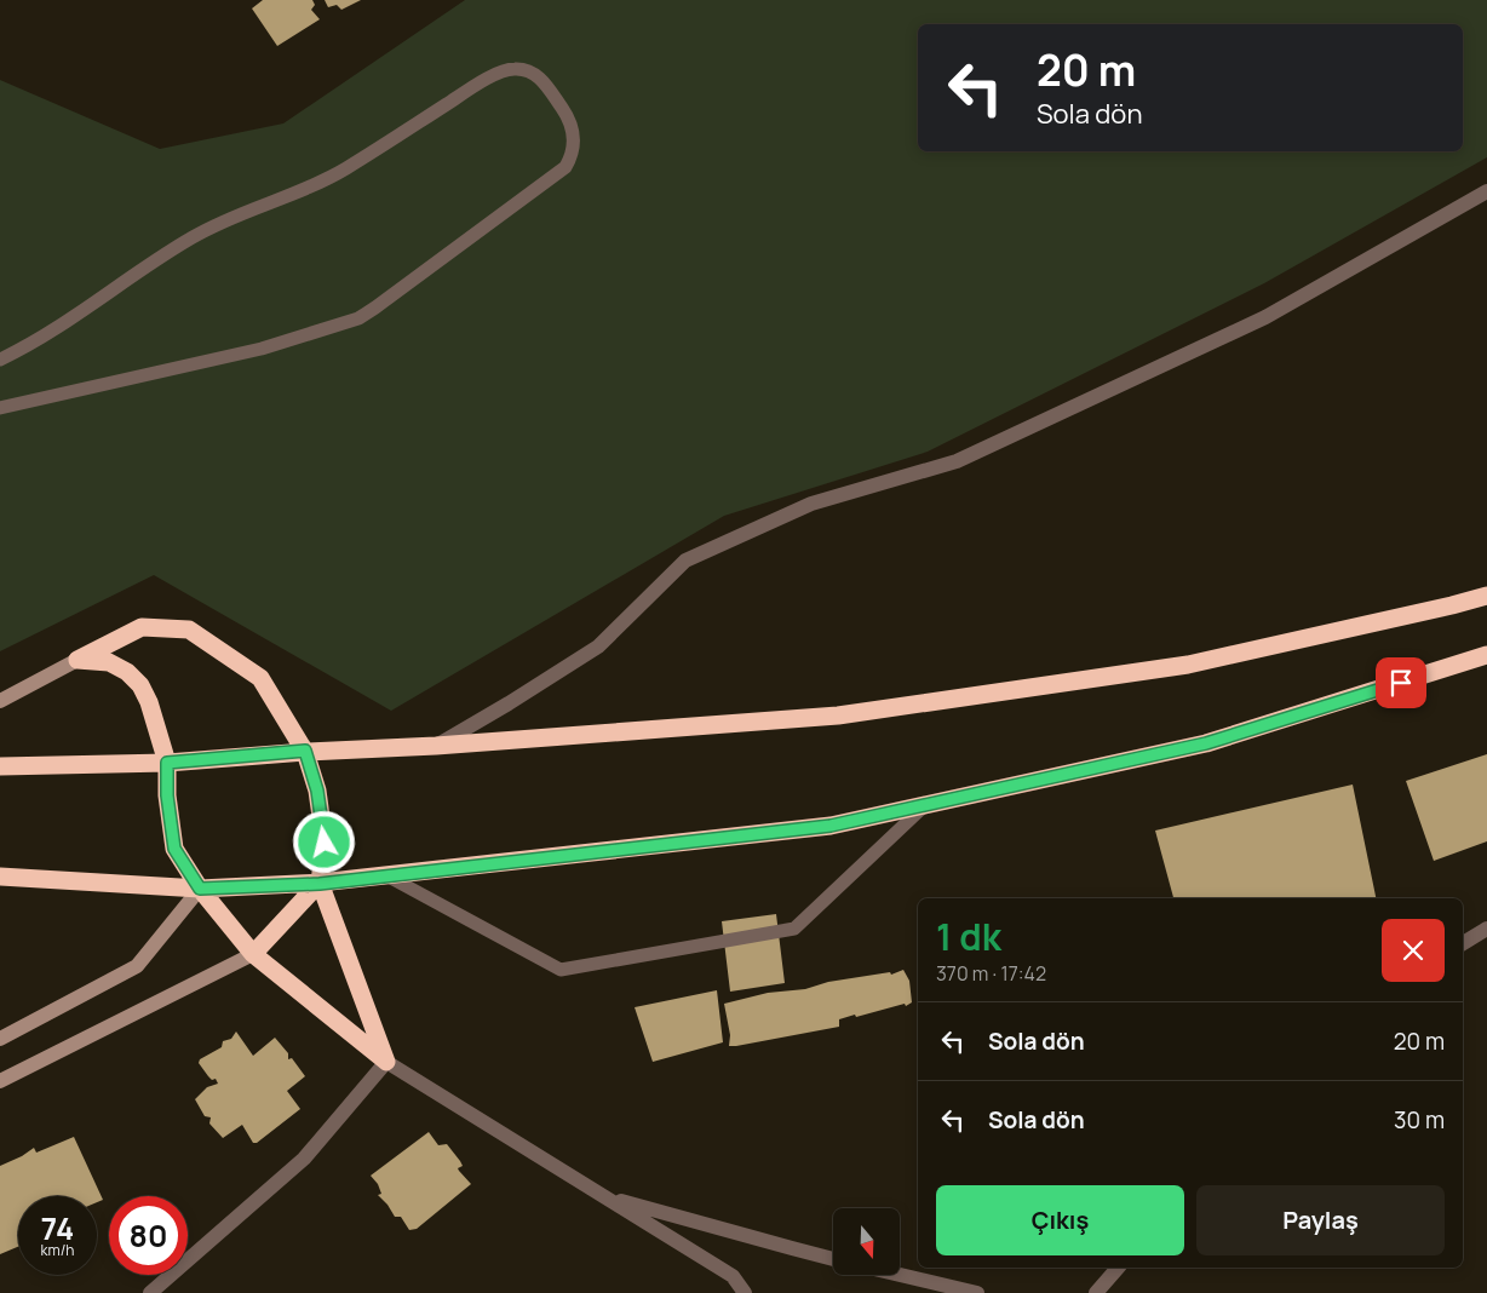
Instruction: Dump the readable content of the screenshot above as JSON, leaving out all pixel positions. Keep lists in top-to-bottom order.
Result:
{
  "north": "bottom",
  "page": {
    "turn": ["20 m", "Sola dön"],
    "heading": ["1 dk", "370 m · 17:42"],
    "list": [
      {
        "name": "Sola dön",
        "value": "20 m"
      },
      {
        "name": "Sola dön",
        "value": "30 m"
      }
    ],
    "buttons": ["Çıkış", "Paylaş"],
    "speed": "74 km/h",
    "limit": "80"
  }
}
